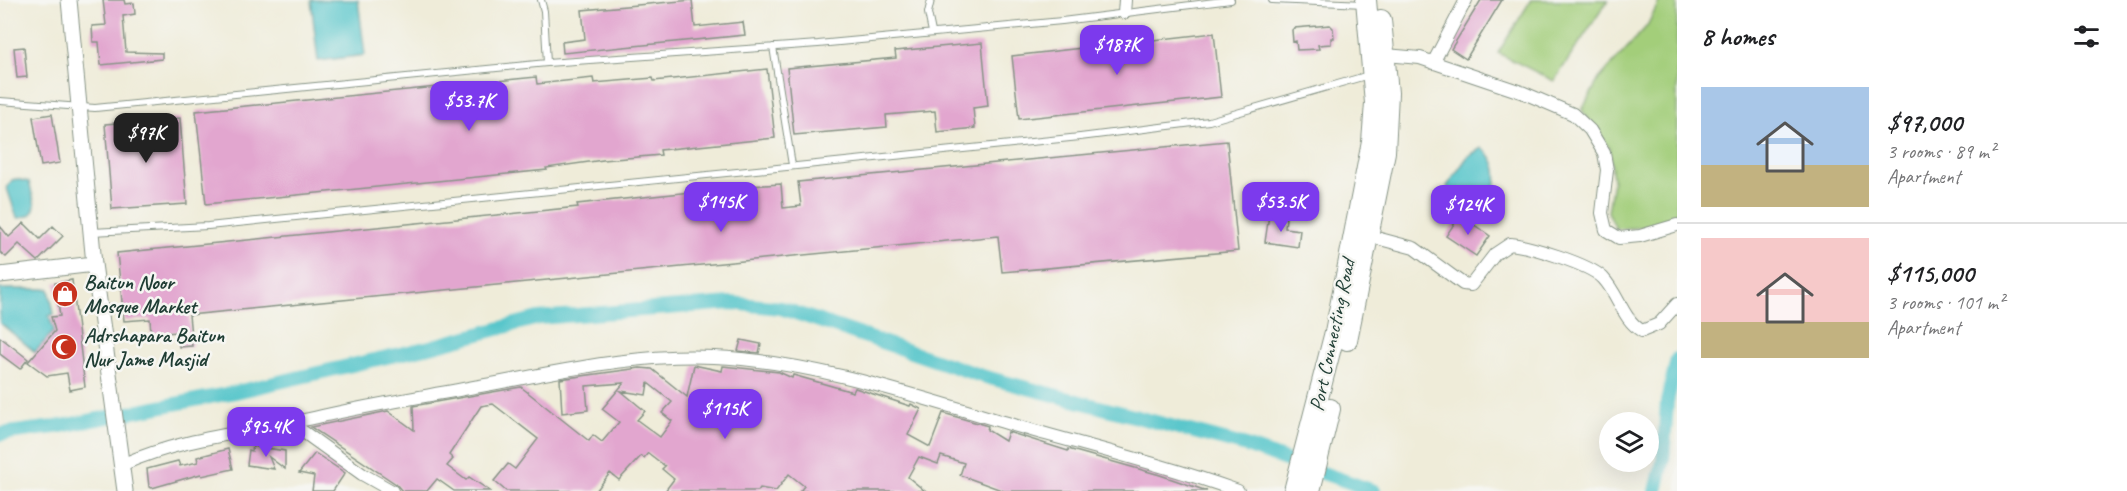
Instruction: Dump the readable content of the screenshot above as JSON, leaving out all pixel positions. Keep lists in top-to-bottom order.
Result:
{
  "streets": {
    "highway": ["Port Connecting Road"]
  },
  "places": {
    "shop": ["Baitun Noor Mosque Market"],
    "mosque": ["Adrshapara Baitun Nur Jame Masjid"]
  },
  "page": {
    "heading": "8 homes",
    "price": [
      "$187K",
      "$53.7K",
      "$97K",
      "$145K",
      "$53.5K",
      "$124K",
      "$115K",
      "$95.4K"
    ],
    "list": [
      {
        "name": "$97,000",
        "note": "3 rooms · 89 m² · Apartment"
      },
      {
        "name": "$115,000",
        "note": "3 rooms · 101 m² · Apartment"
      }
    ]
  }
}
